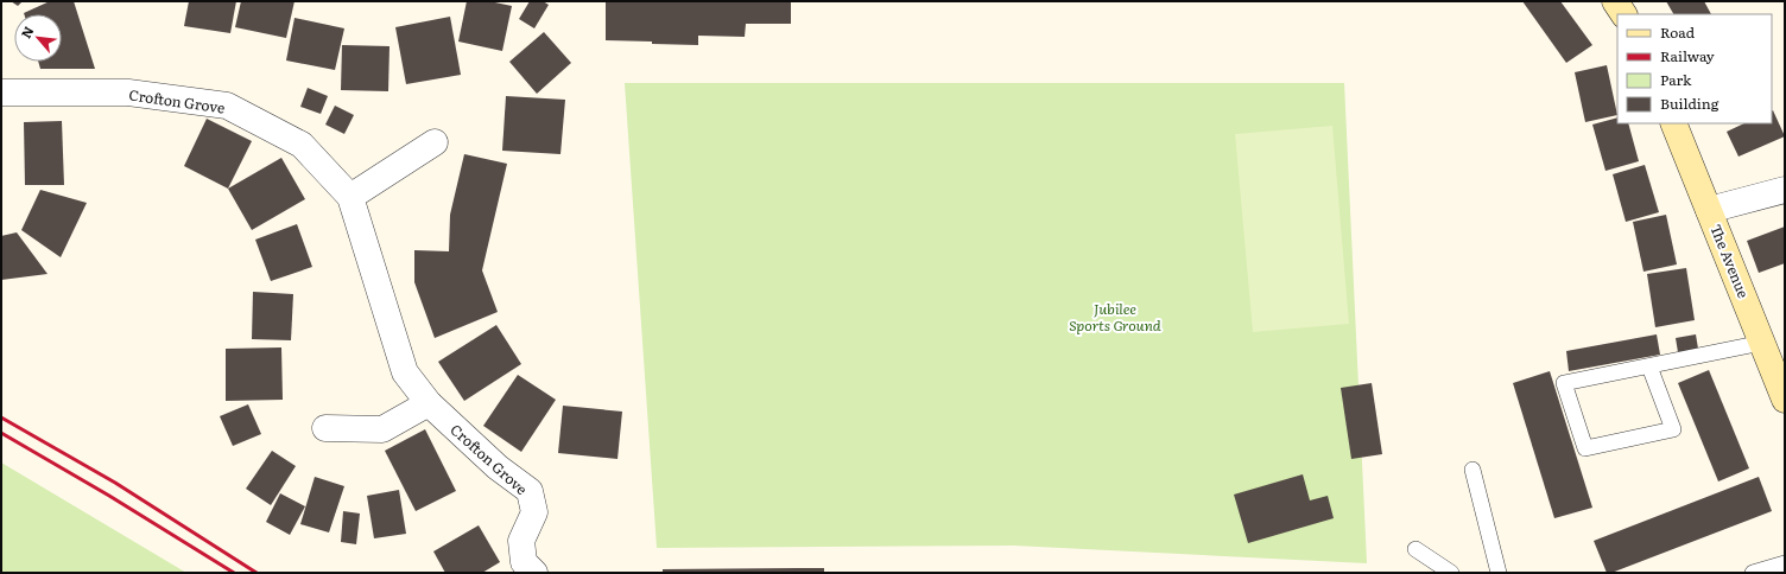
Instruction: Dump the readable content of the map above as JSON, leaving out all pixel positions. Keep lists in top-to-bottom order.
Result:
{
  "streets": {
    "street": ["Crofton Grove", "The Avenue"]
  },
  "parks": ["Jubilee Sports Ground"],
  "legend": [
    "Road",
    "Railway",
    "Park",
    "Building"
  ],
  "north": "top left"
}
